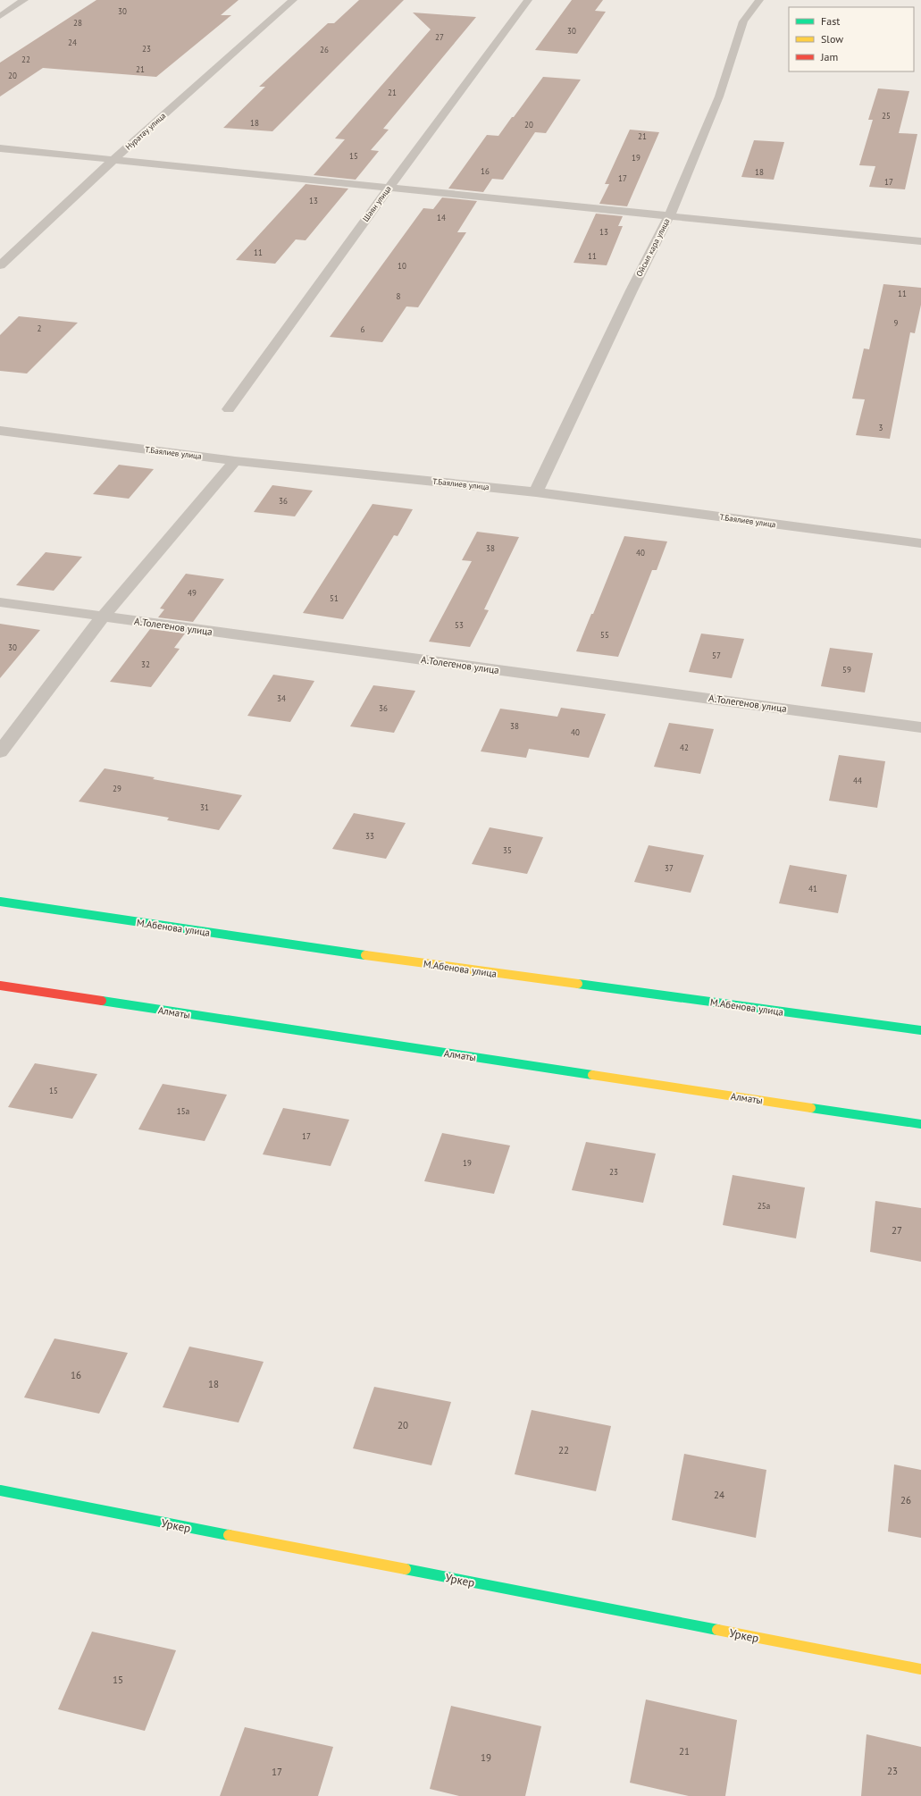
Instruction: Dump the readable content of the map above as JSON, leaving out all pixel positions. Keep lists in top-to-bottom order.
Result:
{
  "streets": {
    "street": [
      "Нуратау улица",
      "Шаян улица",
      "Ойсыл кара улица",
      "Т.Баялиев улица",
      "А.Толегенов улица",
      "М.Абенова улица",
      "Алматы",
      "Уркер"
    ]
  },
  "crossings": [
    ["Ойсыл кара улица", "Т.Баялиев улица"]
  ],
  "house_numbers": [
    "30",
    "28",
    "30",
    "27",
    "24",
    "23",
    "26",
    "22",
    "21",
    "20",
    "21",
    "25",
    "18",
    "20",
    "21",
    "15",
    "19",
    "16",
    "18",
    "17",
    "17",
    "13",
    "14",
    "13",
    "11",
    "11",
    "10",
    "11",
    "8",
    "9",
    "2",
    "6",
    "3",
    "36",
    "38",
    "40",
    "49",
    "51",
    "53",
    "55",
    "30",
    "57",
    "32",
    "59",
    "34",
    "36",
    "38",
    "40",
    "42",
    "44",
    "29",
    "31",
    "33",
    "35",
    "37",
    "41",
    "15",
    "15а",
    "17",
    "19",
    "23",
    "25а",
    "27",
    "16",
    "18",
    "20",
    "22",
    "24",
    "26",
    "15",
    "21",
    "19",
    "23",
    "17"
  ],
  "legend": ["Fast", "Slow", "Jam"]
}
